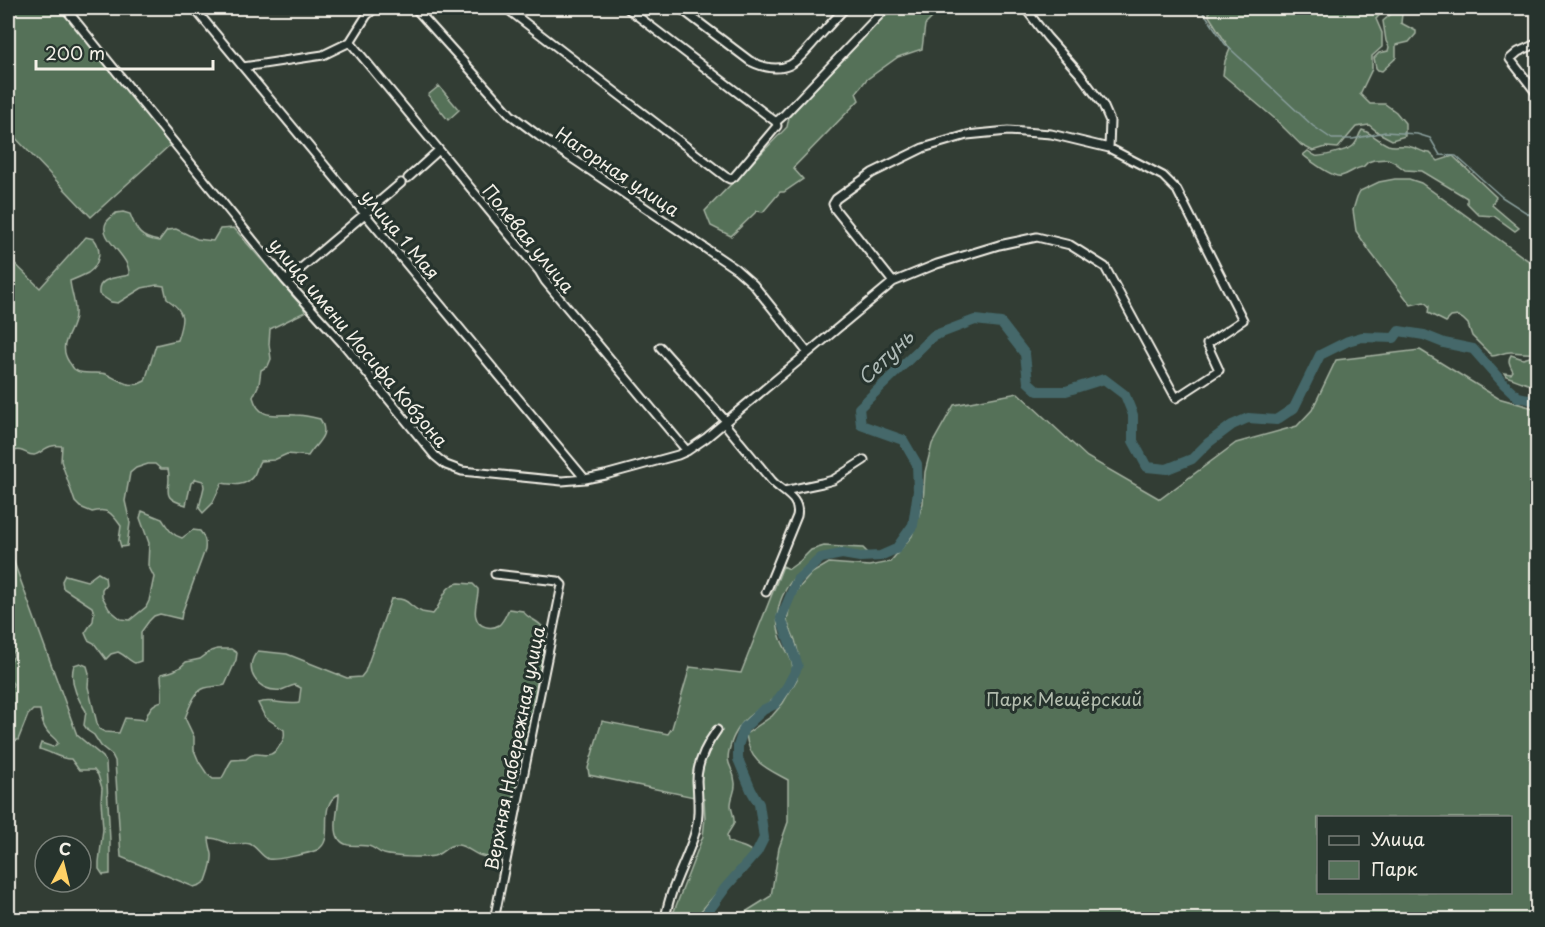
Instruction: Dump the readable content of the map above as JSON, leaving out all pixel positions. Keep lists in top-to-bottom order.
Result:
{
  "streets": {
    "street": [
      "Нагорная улица",
      "улица 1 Мая",
      "Полевая улица",
      "улица имени Иосифа Кобзона",
      "Верхняя Набережная улица"
    ]
  },
  "crossings": [
    ["Нагорная улица", "улица имени Иосифа Кобзона"],
    ["улица 1 Мая", "улица имени Иосифа Кобзона"],
    ["Полевая улица", "улица имени Иосифа Кобзона"]
  ],
  "water": ["Сетунь"],
  "parks": ["Парк Мещёрский"],
  "legend": ["Улица", "Парк"],
  "scale_bar": "200 m",
  "north": "top"
}
